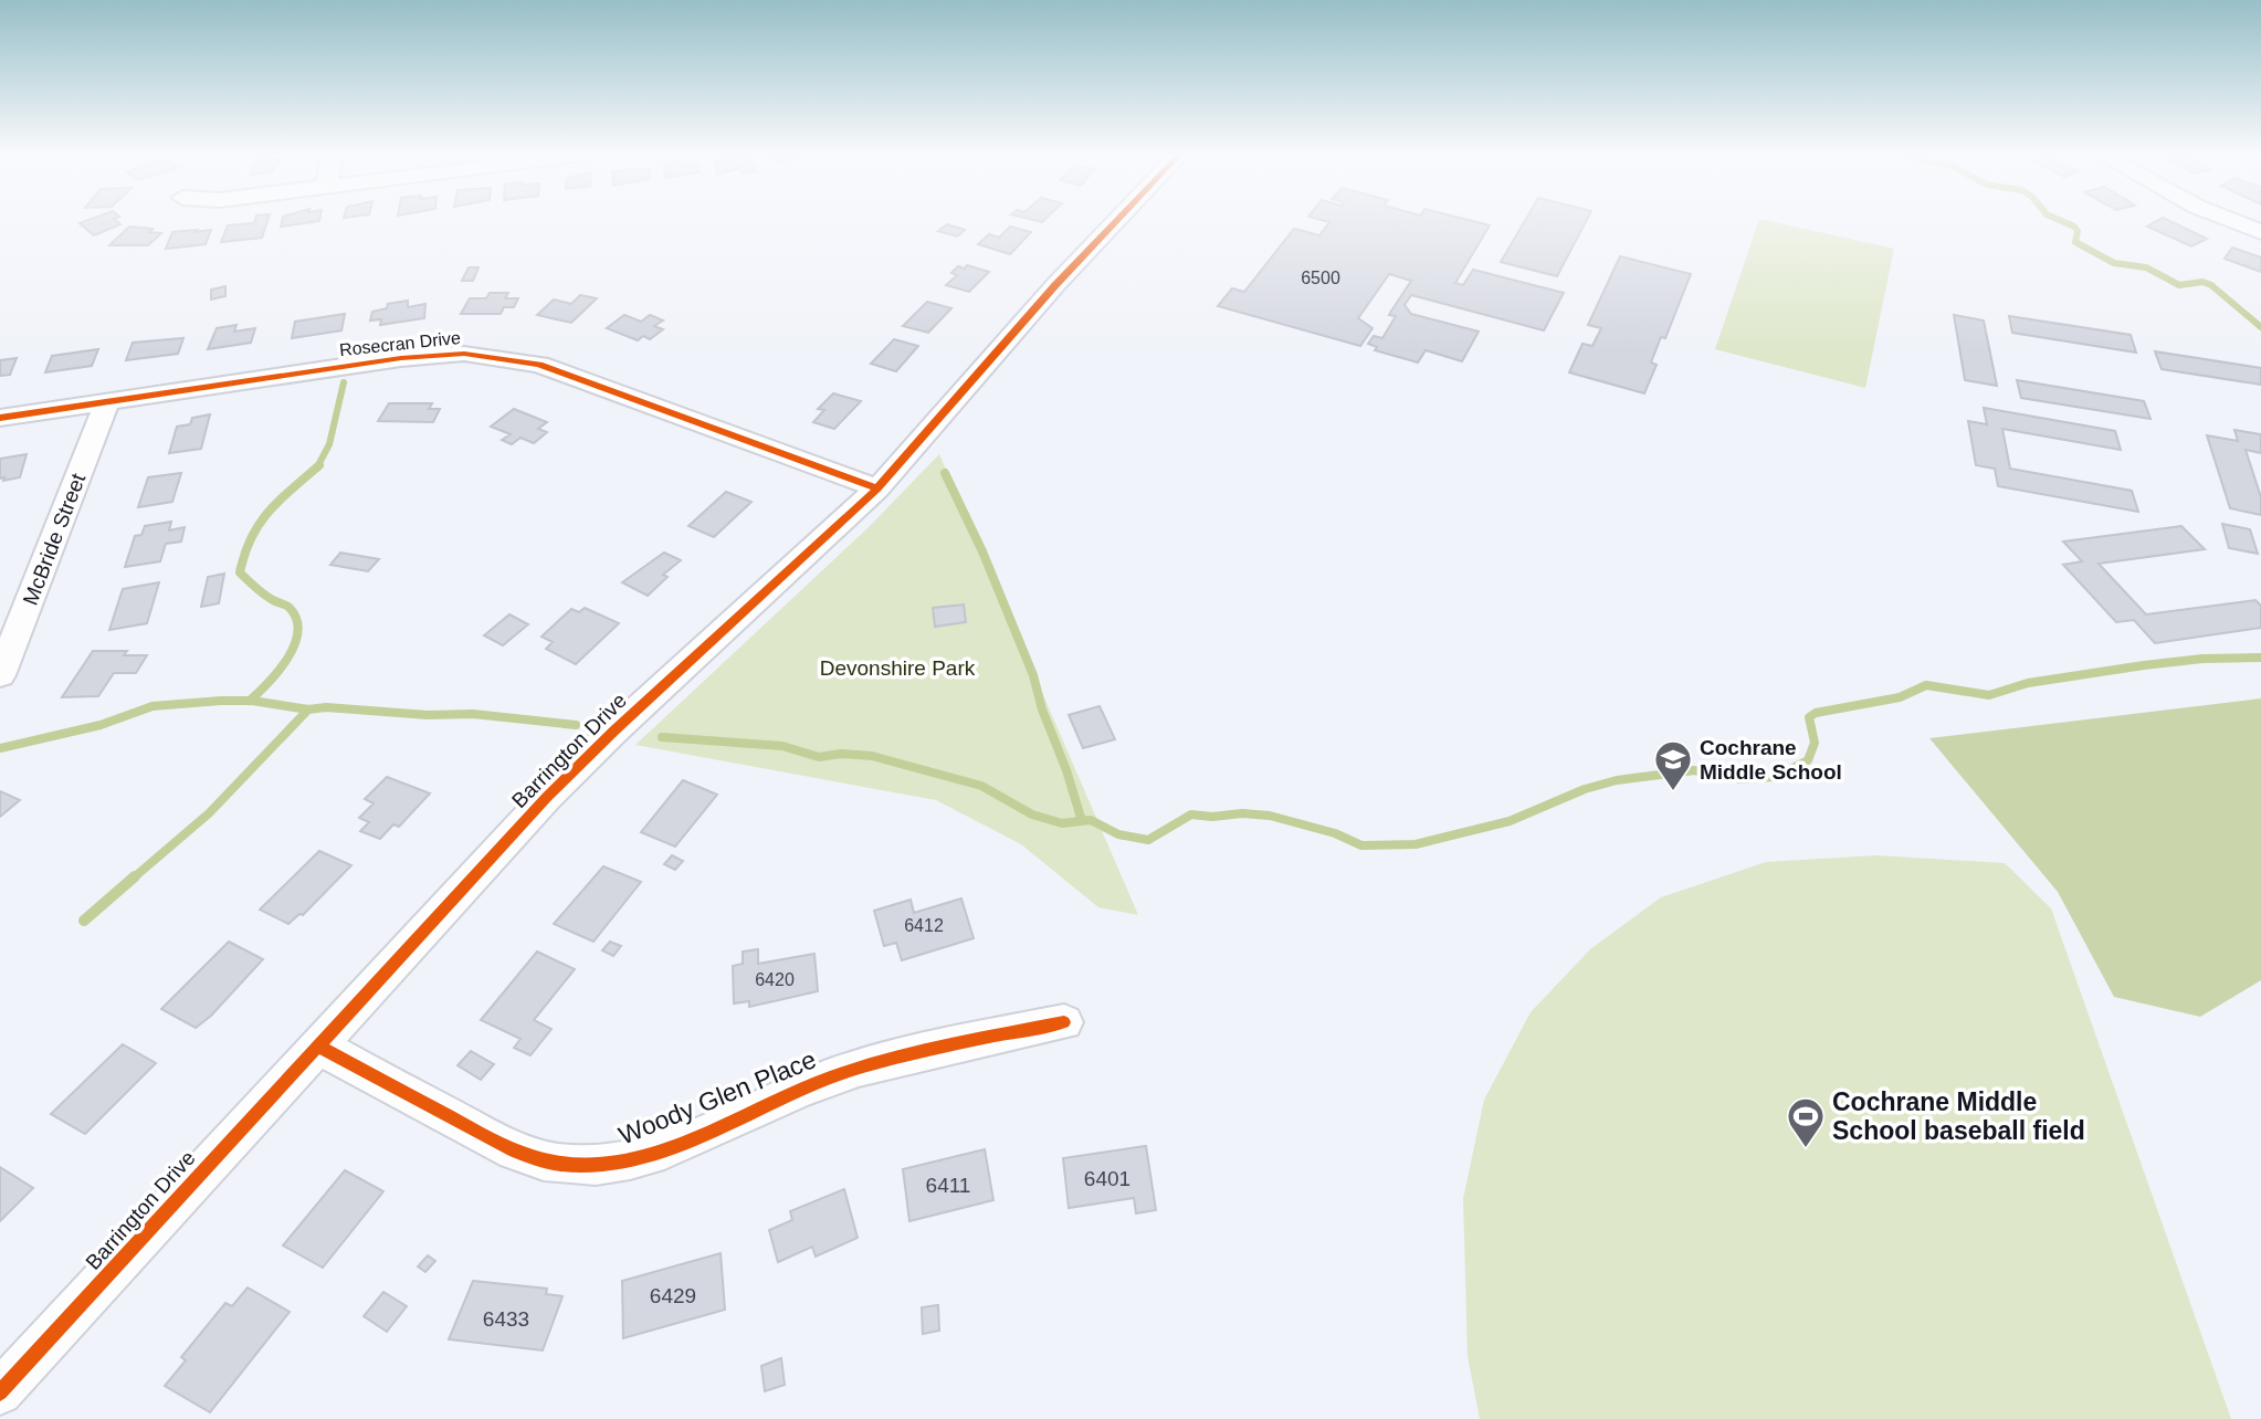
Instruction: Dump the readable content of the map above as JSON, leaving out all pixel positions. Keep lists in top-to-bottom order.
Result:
{
  "streets": {
    "street": [
      "Rosecran Drive",
      "McBride Street",
      "Barrington Drive",
      "Woody Glen Place"
    ]
  },
  "crossings": [
    ["Rosecran Drive", "McBride Street"],
    ["Rosecran Drive", "Barrington Drive"],
    ["Barrington Drive", "Woody Glen Place"]
  ],
  "parks": ["Devonshire Park"],
  "places": {
    "school or university": ["Cochrane Middle School"],
    "sports": ["Cochrane Middle School baseball field"]
  },
  "house_numbers": [
    "6500",
    "6412",
    "6420",
    "6401",
    "6411",
    "6429",
    "6433"
  ]
}
